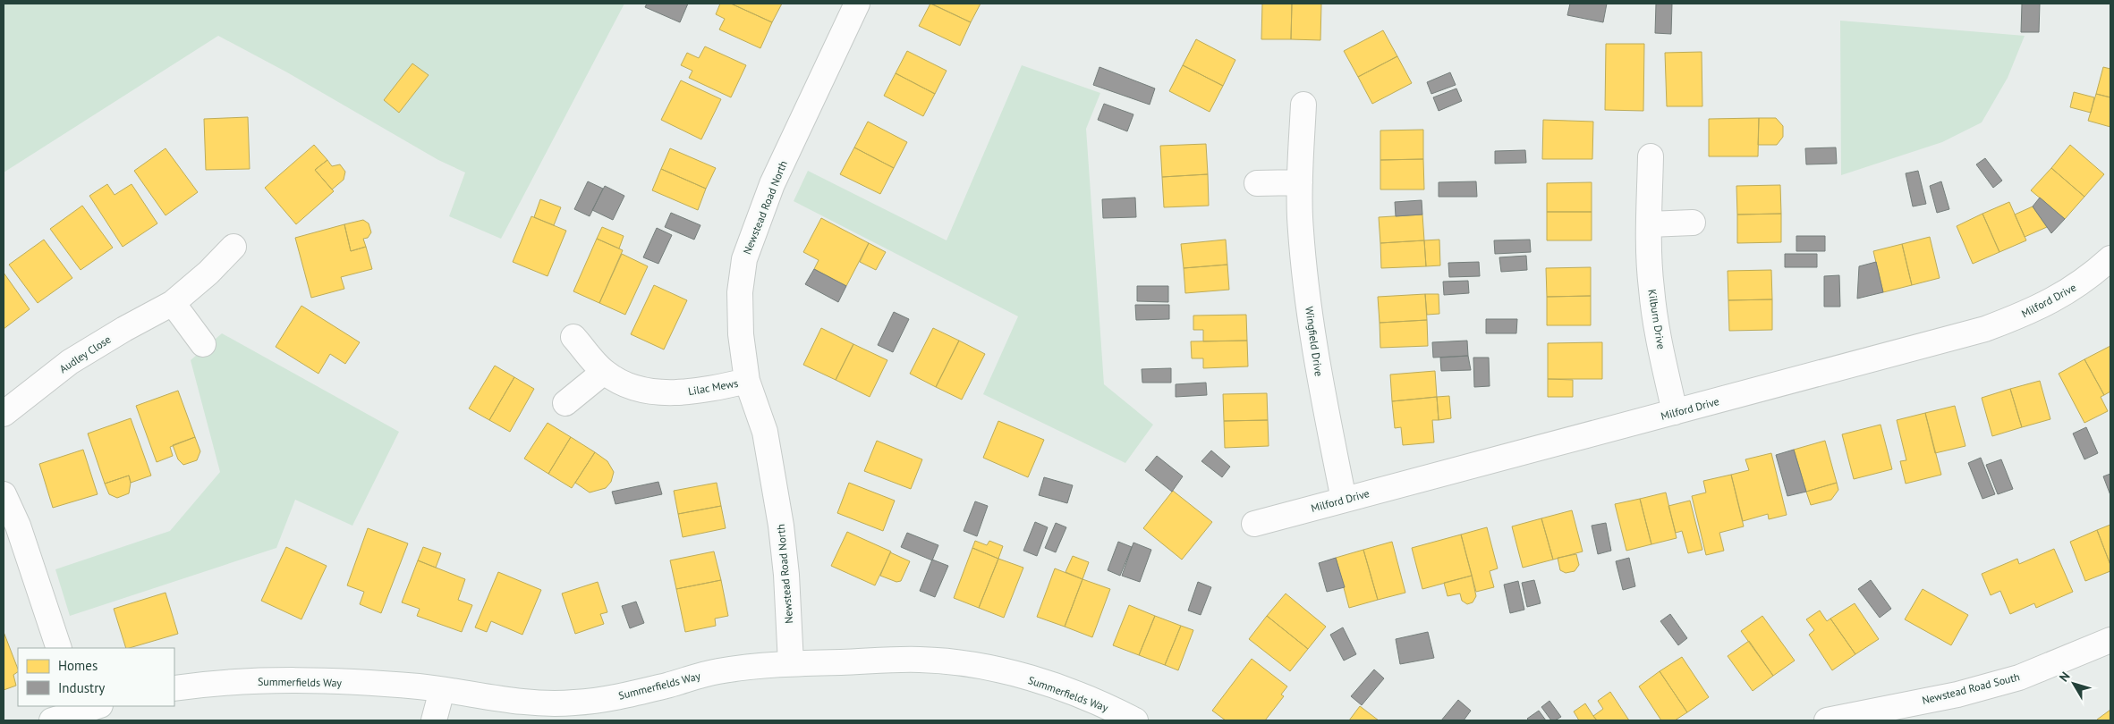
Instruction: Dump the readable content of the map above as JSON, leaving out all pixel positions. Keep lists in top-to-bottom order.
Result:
{
  "streets": {
    "street": [
      "Newstead Road North",
      "Milford Drive",
      "Kilburn Drive",
      "Wingfield Drive",
      "Audley Close",
      "Lilac Mews",
      "Summerfields Way",
      "Newstead Road South"
    ]
  },
  "crossings": [
    ["Newstead Road North", "Lilac Mews"],
    ["Newstead Road North", "Summerfields Way"],
    ["Milford Drive", "Kilburn Drive"],
    ["Milford Drive", "Wingfield Drive"]
  ],
  "legend": ["Homes", "Industry"],
  "north": "top left"
}
